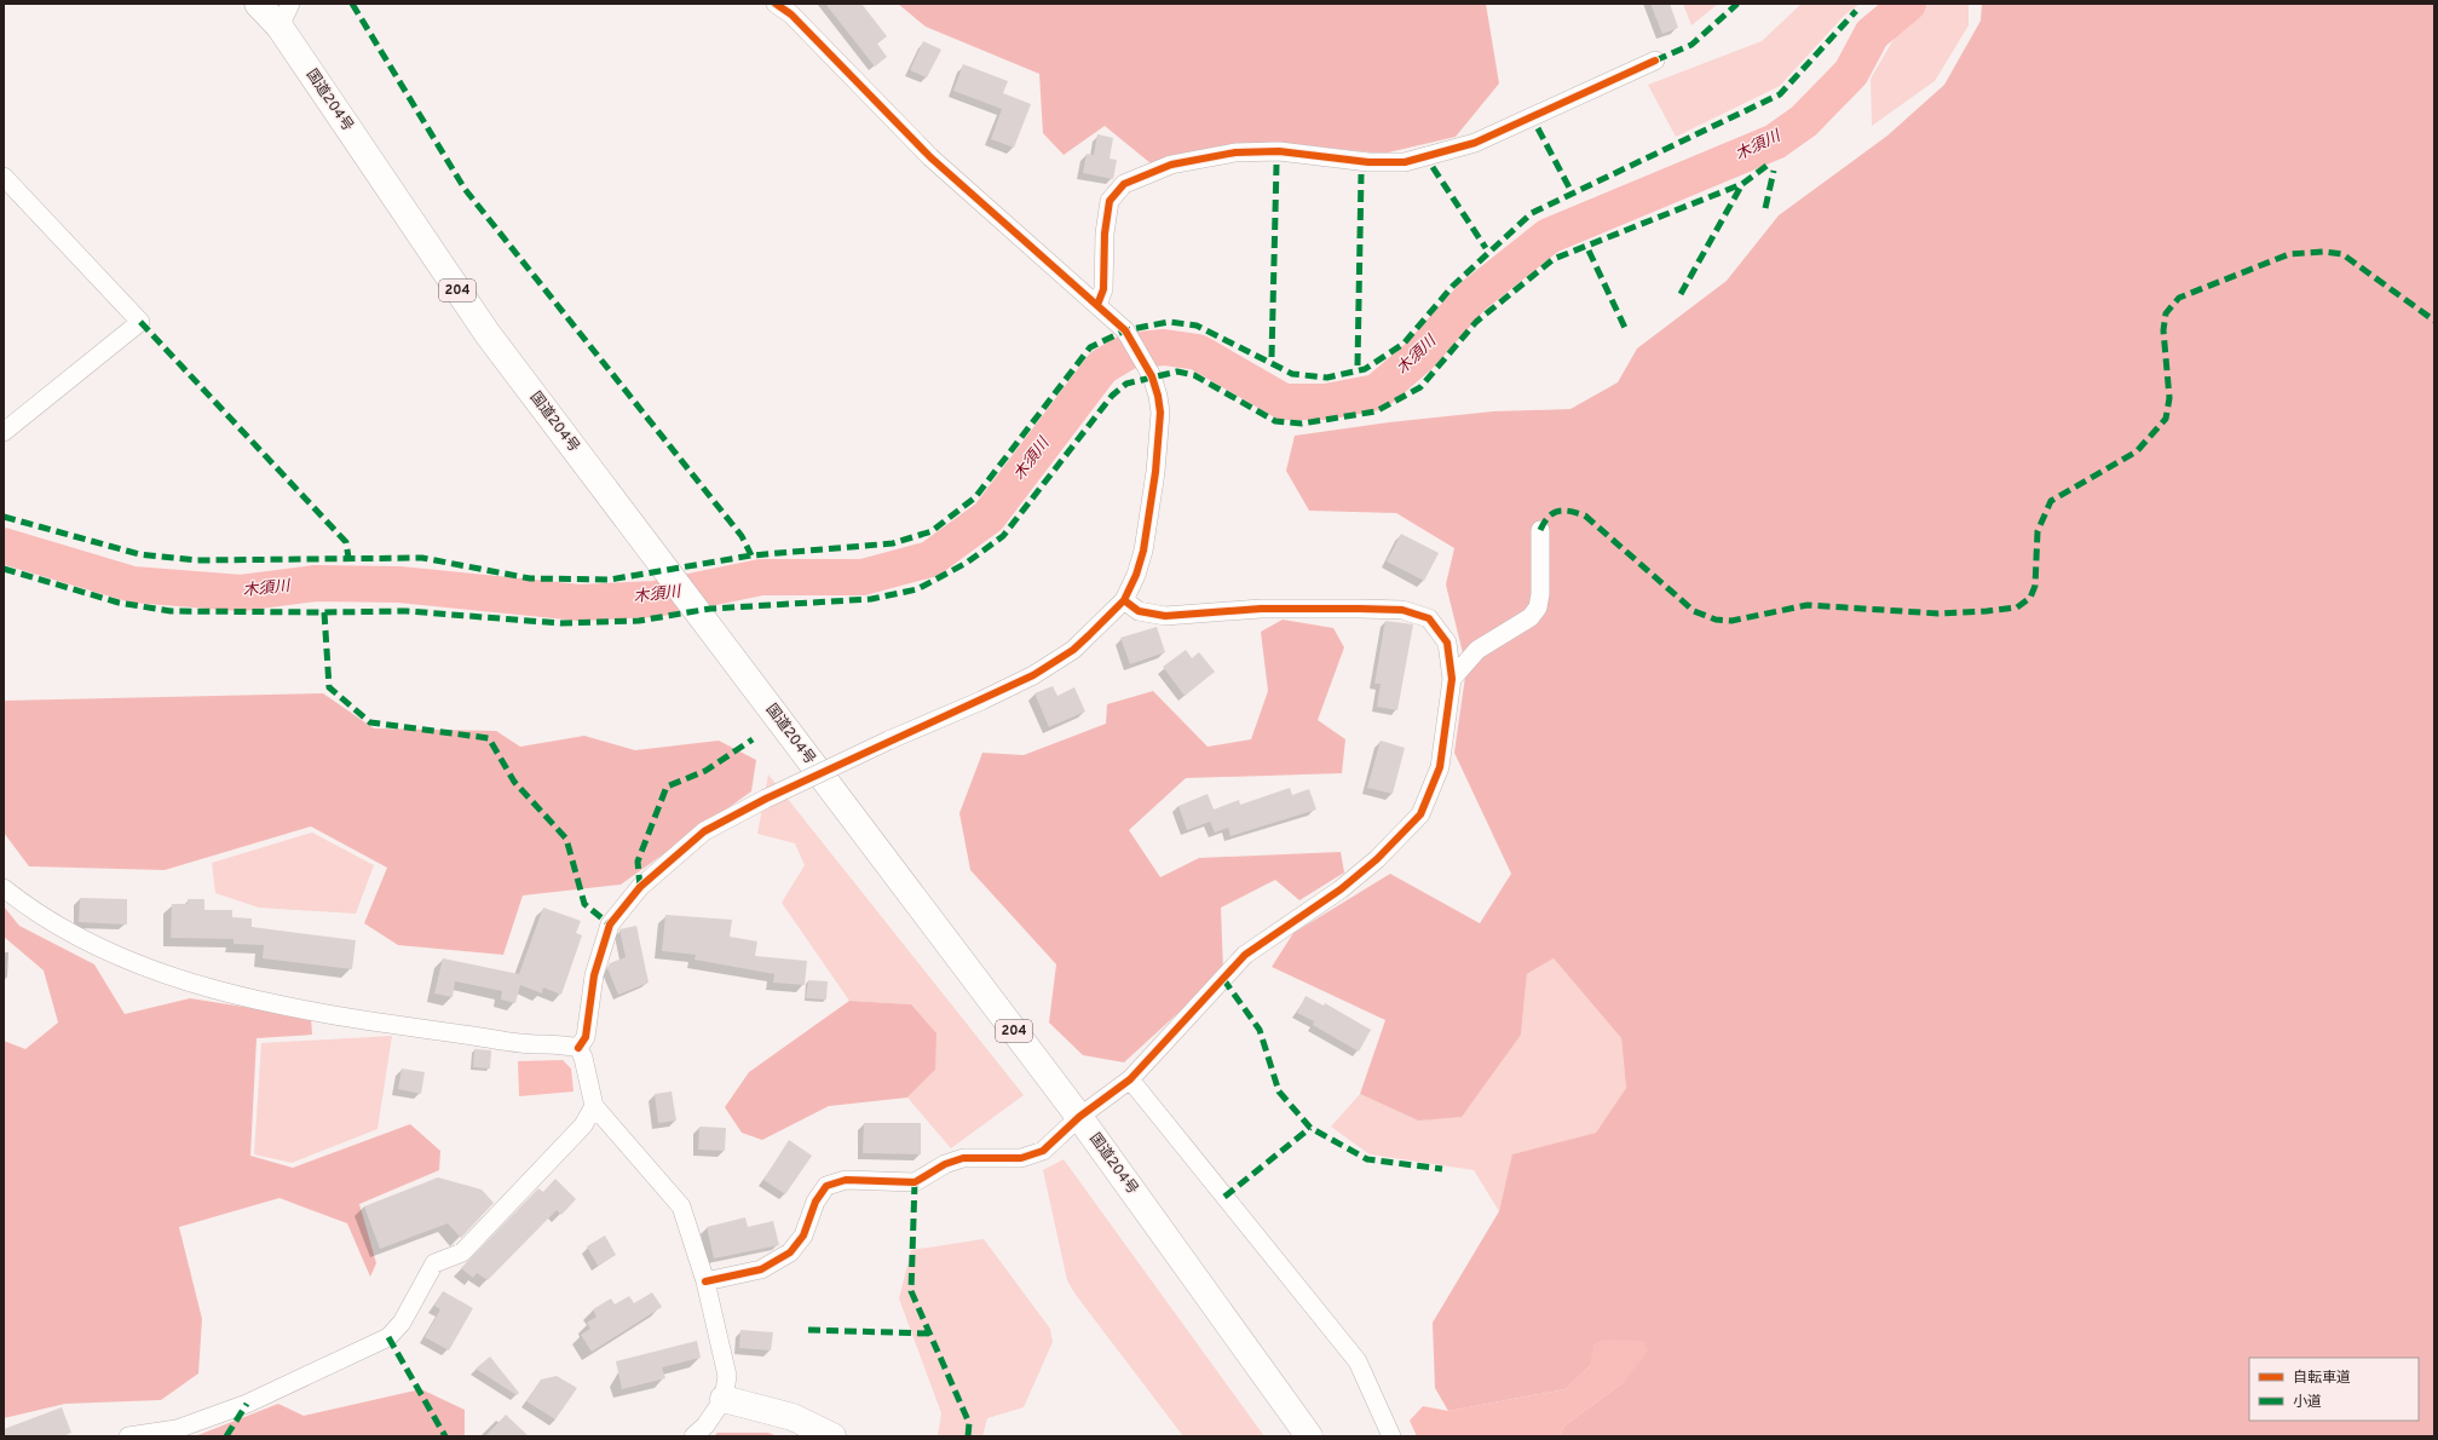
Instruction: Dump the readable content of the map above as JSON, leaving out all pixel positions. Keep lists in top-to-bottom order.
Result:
{
  "streets": {
    "main road": ["国道204号", "204"]
  },
  "water": ["木須川"],
  "legend": ["自転車道", "小道"]
}
